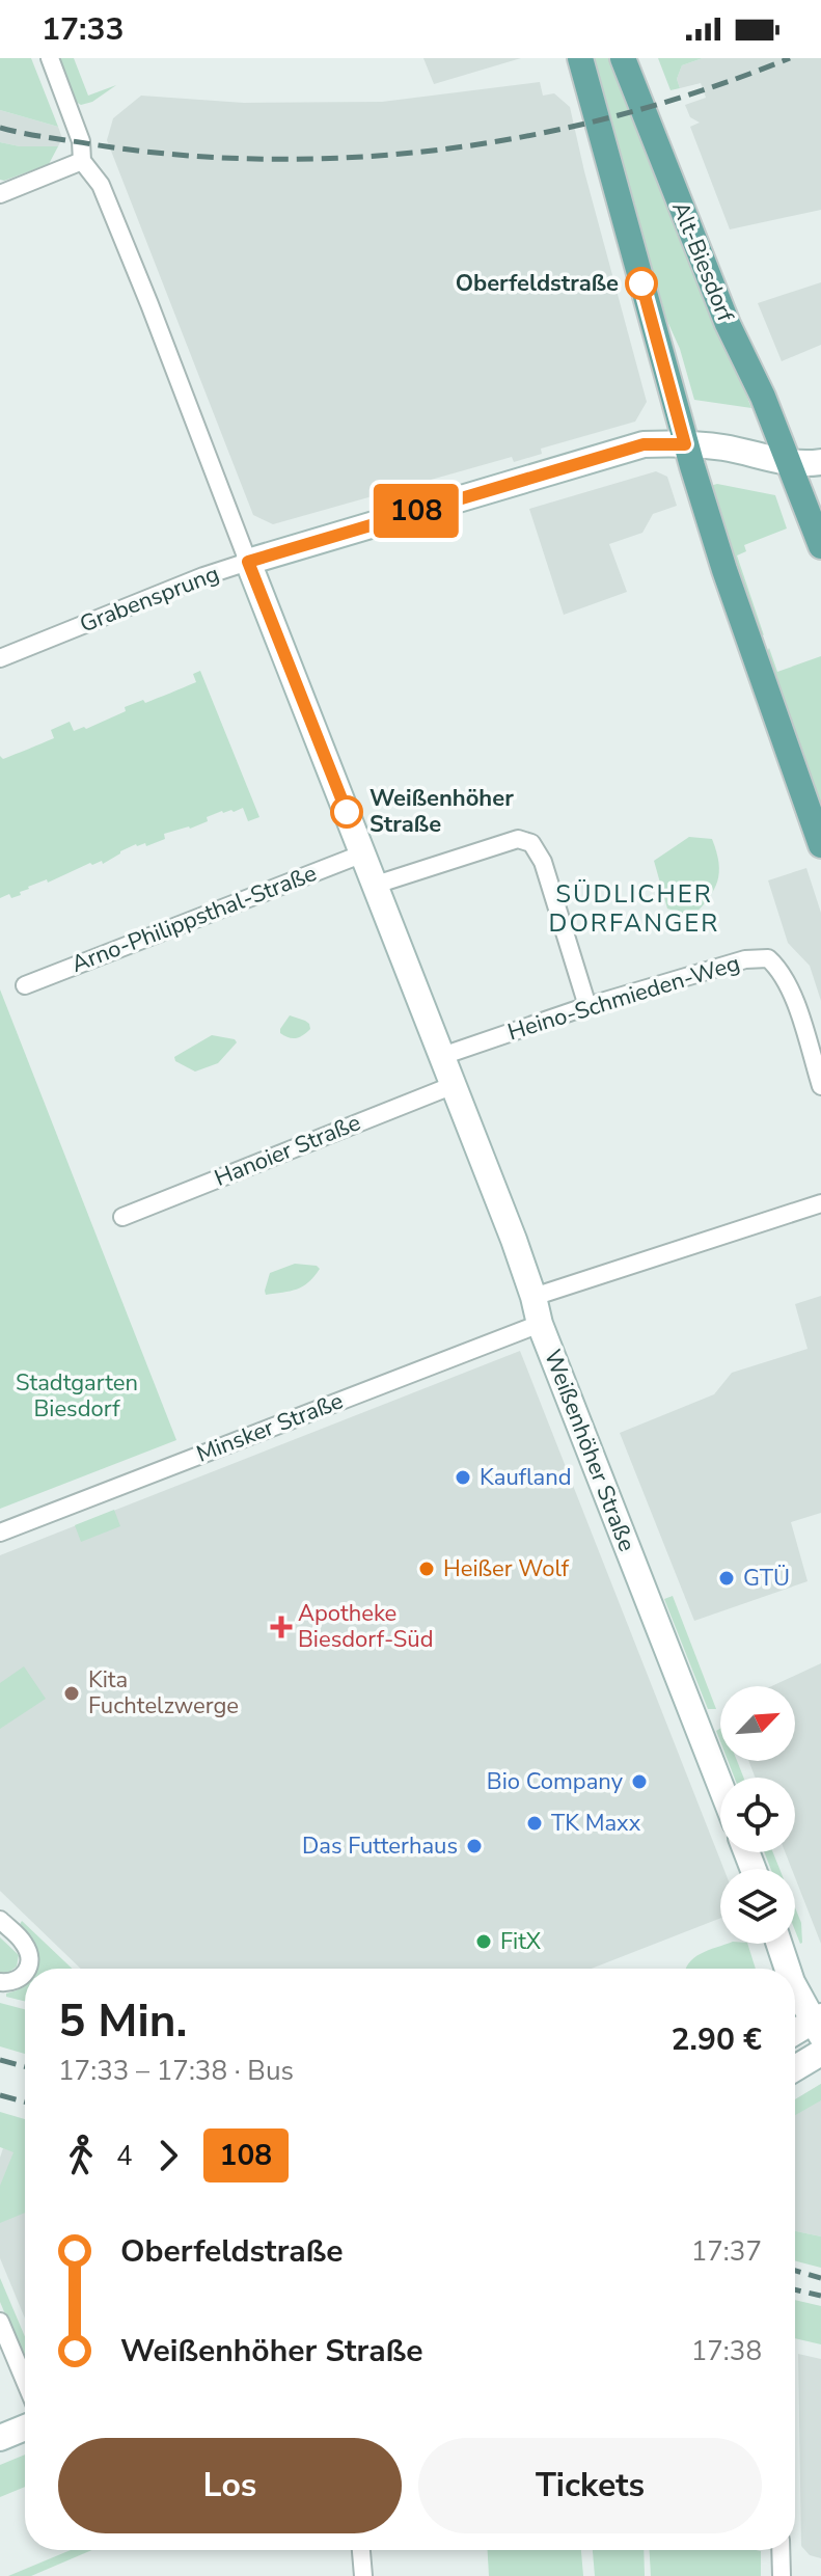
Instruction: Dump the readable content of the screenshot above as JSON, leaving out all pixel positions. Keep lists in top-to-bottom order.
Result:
{
  "streets": {
    "main road": ["Alt-Biesdorf"],
    "street": [
      "Grabensprung",
      "Arno-Philippsthal-Straße",
      "Heino-Schmieden-Weg",
      "Hanoier Straße",
      "Minsker Straße",
      "Weißenhöher Straße"
    ]
  },
  "crossings": [
    ["Grabensprung", "Weißenhöher Straße"],
    ["Arno-Philippsthal-Straße", "Weißenhöher Straße"],
    ["Heino-Schmieden-Weg", "Weißenhöher Straße"],
    ["Hanoier Straße", "Weißenhöher Straße"],
    ["Minsker Straße", "Weißenhöher Straße"]
  ],
  "districts": ["SÜDLICHER DORFANGER"],
  "parks": ["Stadtgarten Biesdorf"],
  "places": {
    "other": [
      "Oberfeldstraße",
      "Weißenhöher Straße",
      "Kaufland",
      "Heißer Wolf",
      "GTÜ",
      "Kita Fuchtelzwerge",
      "Bio Company",
      "TK Maxx",
      "Das Futterhaus",
      "FitX"
    ],
    "health": ["Apotheke Biesdorf-Süd"]
  },
  "lines": ["bus line 108"],
  "north": "top right",
  "page": {
    "status": "17:33",
    "on_map": "108",
    "heading": ["5 Min.", "17:33 – 17:38 · Bus", "2.90 €"],
    "legs": ["4", "108"],
    "list": [
      {
        "name": "Oberfeldstraße",
        "value": "17:37"
      },
      {
        "name": "Weißenhöher Straße",
        "value": "17:38"
      }
    ],
    "buttons": ["Los", "Tickets"]
  }
}
